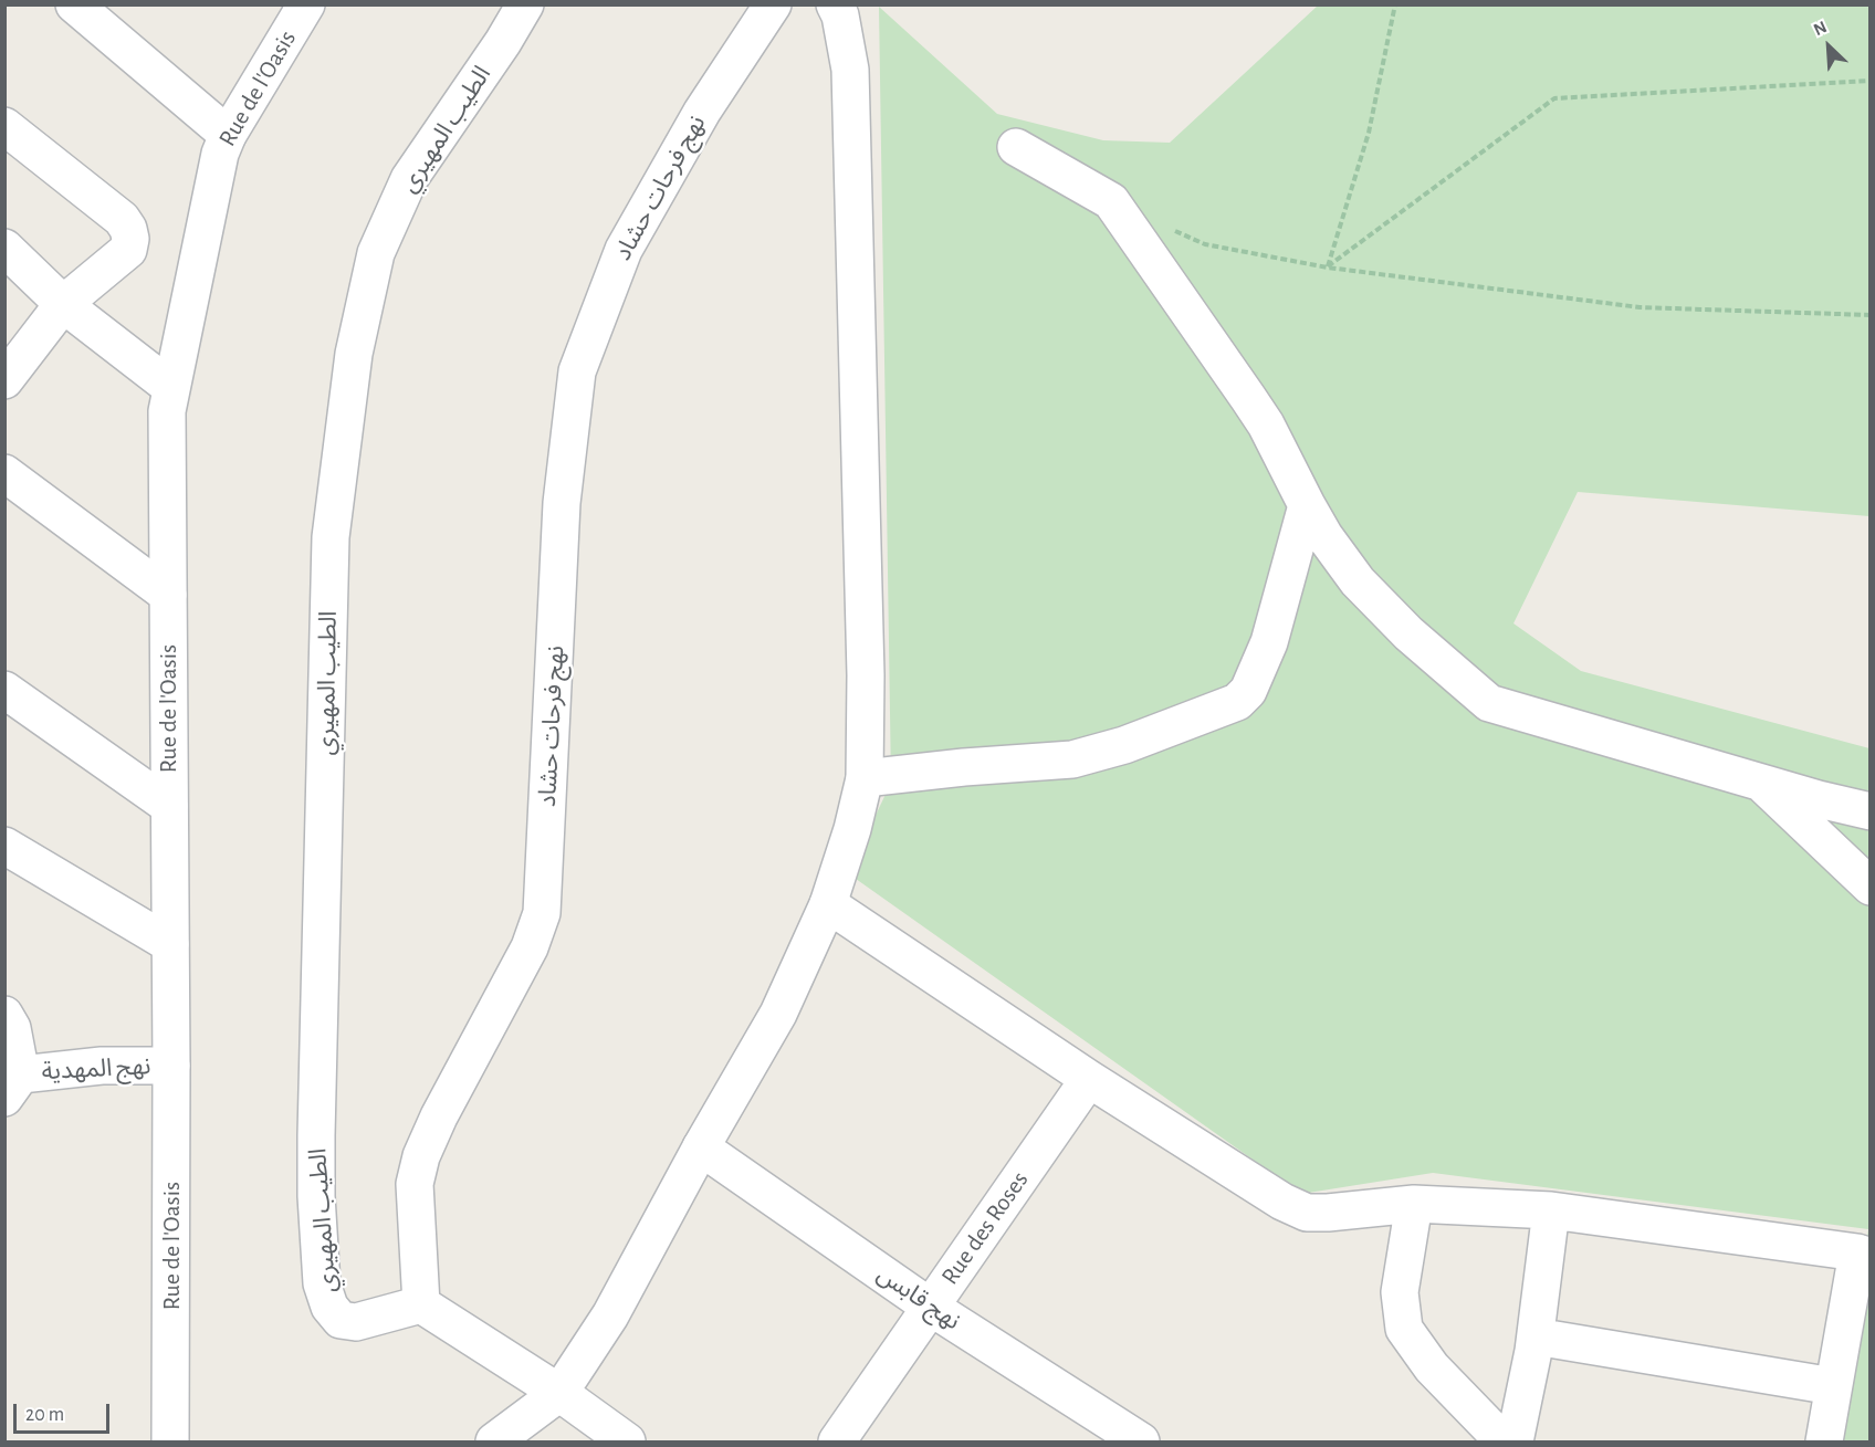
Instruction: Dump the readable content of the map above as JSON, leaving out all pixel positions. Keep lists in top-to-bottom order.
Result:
{
  "streets": {
    "street": [
      "Rue de l'Oasis",
      "الطيب المهيري",
      "نهج فرحات حشاد",
      "نهج المهدية",
      "Rue des Roses",
      "نهج قابس"
    ]
  },
  "crossings": [
    ["Rue de l'Oasis", "نهج المهدية"],
    ["الطيب المهيري", "نهج فرحات حشاد"],
    ["Rue des Roses", "نهج قابس"]
  ],
  "scale_bar": "20 m",
  "north": "top left"
}
